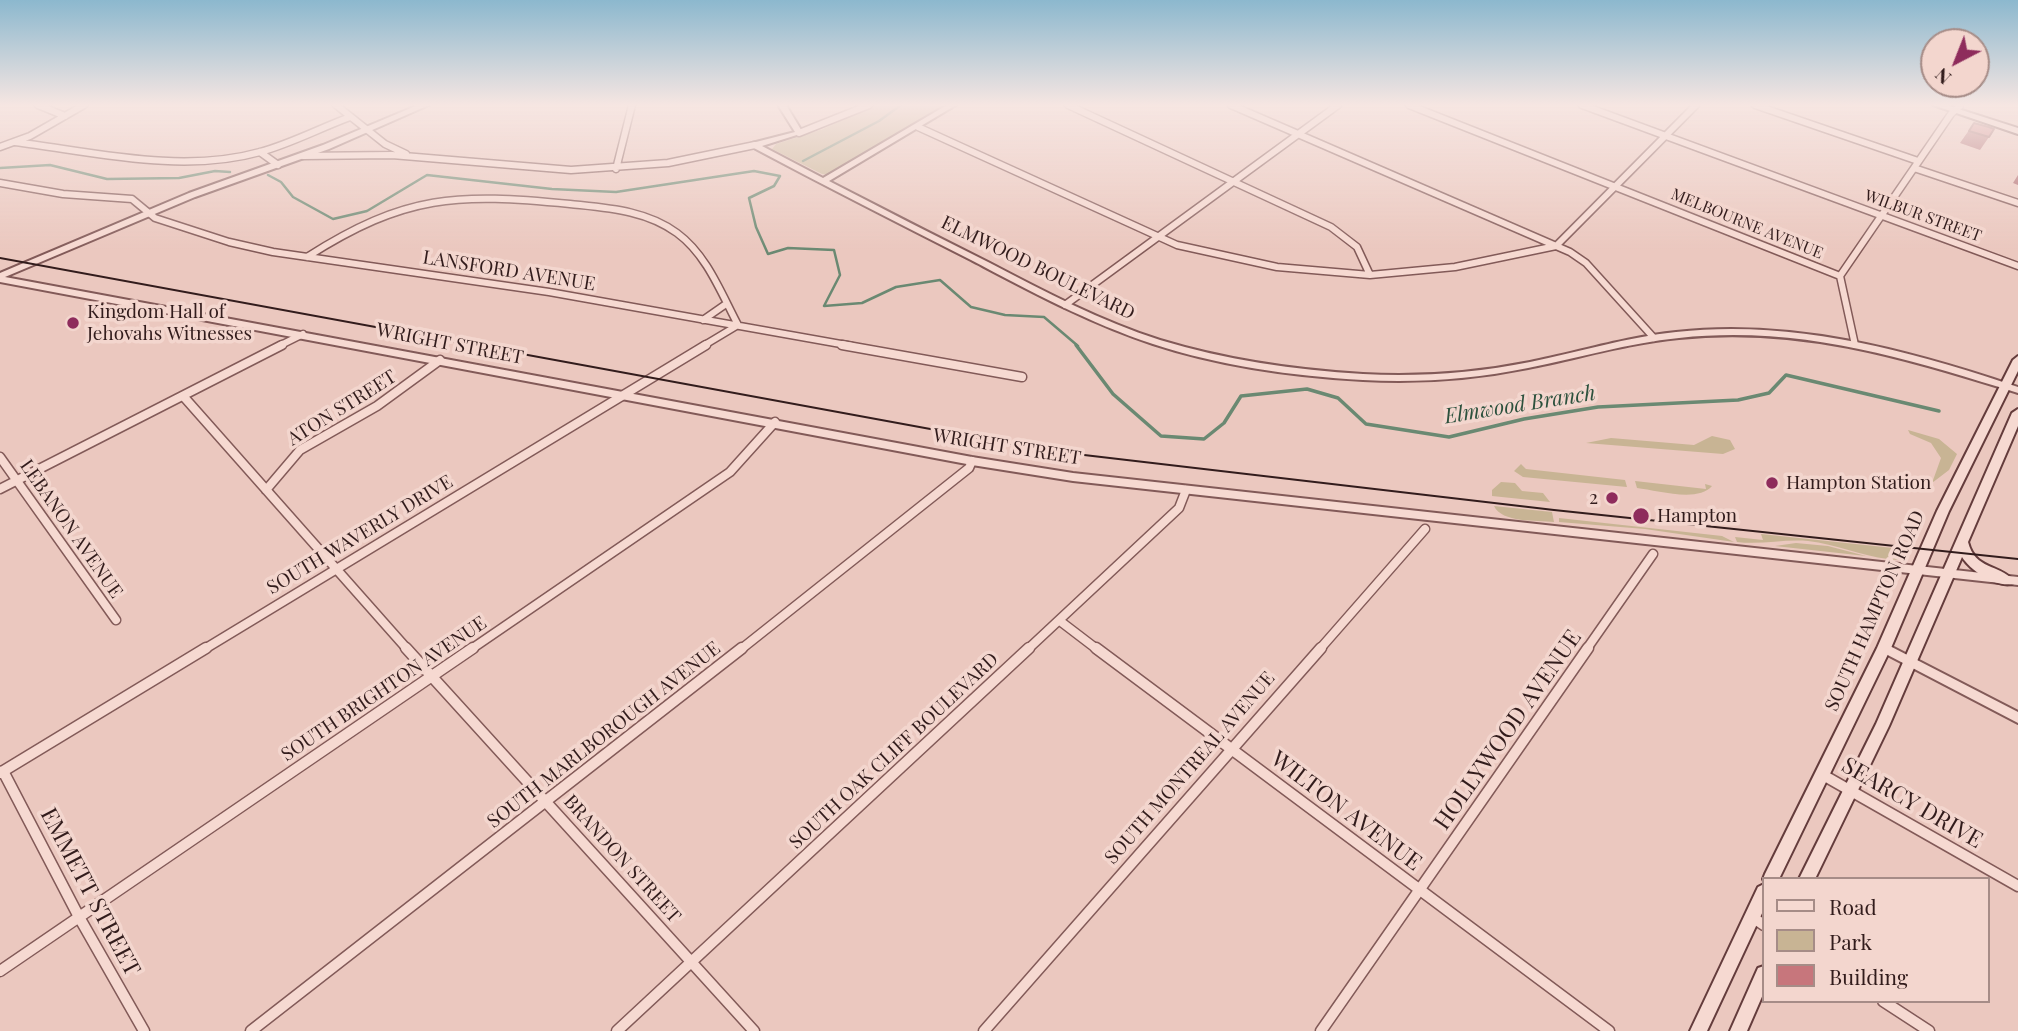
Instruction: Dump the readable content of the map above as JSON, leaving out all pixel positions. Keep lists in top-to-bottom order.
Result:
{
  "streets": {
    "main road": ["SOUTH HAMPTON ROAD"],
    "street": [
      "WILBUR STREET",
      "MELBOURNE AVENUE",
      "ELMWOOD BOULEVARD",
      "LANSFORD AVENUE",
      "WRIGHT STREET",
      "ATON STREET",
      "LEBANON AVENUE",
      "SOUTH WAVERLY DRIVE",
      "SOUTH BRIGHTON AVENUE",
      "HOLLYWOOD AVENUE",
      "SOUTH MARLBOROUGH AVENUE",
      "SOUTH OAK CLIFF BOULEVARD",
      "SOUTH MONTREAL AVENUE",
      "SEARCY DRIVE",
      "WILTON AVENUE",
      "BRANDON STREET",
      "EMMETT STREET"
    ]
  },
  "crossings": [
    ["ELMWOOD BOULEVARD", "SOUTH HAMPTON ROAD"],
    ["LANSFORD AVENUE", "SOUTH WAVERLY DRIVE"],
    ["WRIGHT STREET", "ATON STREET"],
    ["WRIGHT STREET", "SOUTH WAVERLY DRIVE"],
    ["WRIGHT STREET", "SOUTH HAMPTON ROAD"],
    ["WRIGHT STREET", "SOUTH BRIGHTON AVENUE"],
    ["WRIGHT STREET", "SOUTH MARLBOROUGH AVENUE"],
    ["WRIGHT STREET", "SOUTH OAK CLIFF BOULEVARD"],
    ["ATON STREET", "BRANDON STREET"],
    ["SOUTH WAVERLY DRIVE", "BRANDON STREET"],
    ["SOUTH WAVERLY DRIVE", "EMMETT STREET"],
    ["SOUTH HAMPTON ROAD", "SEARCY DRIVE"],
    ["SOUTH BRIGHTON AVENUE", "BRANDON STREET"],
    ["SOUTH BRIGHTON AVENUE", "EMMETT STREET"],
    ["HOLLYWOOD AVENUE", "WILTON AVENUE"],
    ["SOUTH MARLBOROUGH AVENUE", "BRANDON STREET"],
    ["SOUTH OAK CLIFF BOULEVARD", "WILTON AVENUE"],
    ["SOUTH OAK CLIFF BOULEVARD", "BRANDON STREET"],
    ["SOUTH MONTREAL AVENUE", "WILTON AVENUE"]
  ],
  "water": ["Elmwood Branch"],
  "places": [
    "Kingdom Hall of Jehovahs Witnesses",
    "Hampton Station",
    "2",
    "Hampton"
  ],
  "legend": ["Road", "Park", "Building"],
  "north": "bottom left"
}
